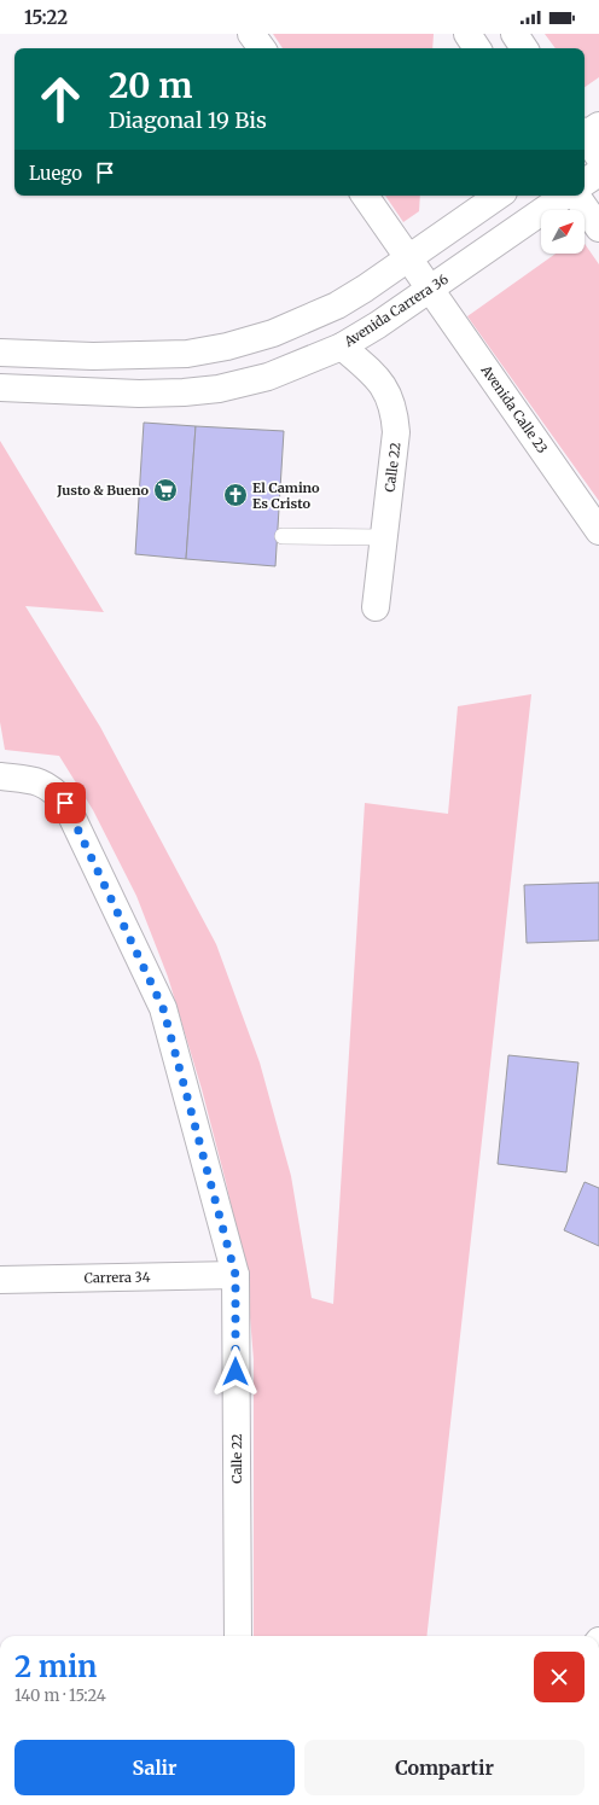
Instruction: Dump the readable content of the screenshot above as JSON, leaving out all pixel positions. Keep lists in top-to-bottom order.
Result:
{
  "streets": {
    "main road": [
      "Avenida Carrera 36",
      "Avenida Calle 23",
      "Calle 22",
      "Carrera 34"
    ]
  },
  "crossings": [
    ["Avenida Carrera 36", "Avenida Calle 23"],
    ["Avenida Carrera 36", "Calle 22"],
    ["Calle 22", "Carrera 34"]
  ],
  "places": {
    "supermarket": ["Justo & Bueno"],
    "church": ["El Camino Es Cristo"]
  },
  "north": "top right",
  "page": {
    "status": "15:22",
    "turn": ["20 m", "Diagonal 19 Bis"],
    "then": "Luego",
    "heading": ["2 min", "140 m · 15:24"],
    "buttons": ["Salir", "Compartir"]
  }
}
